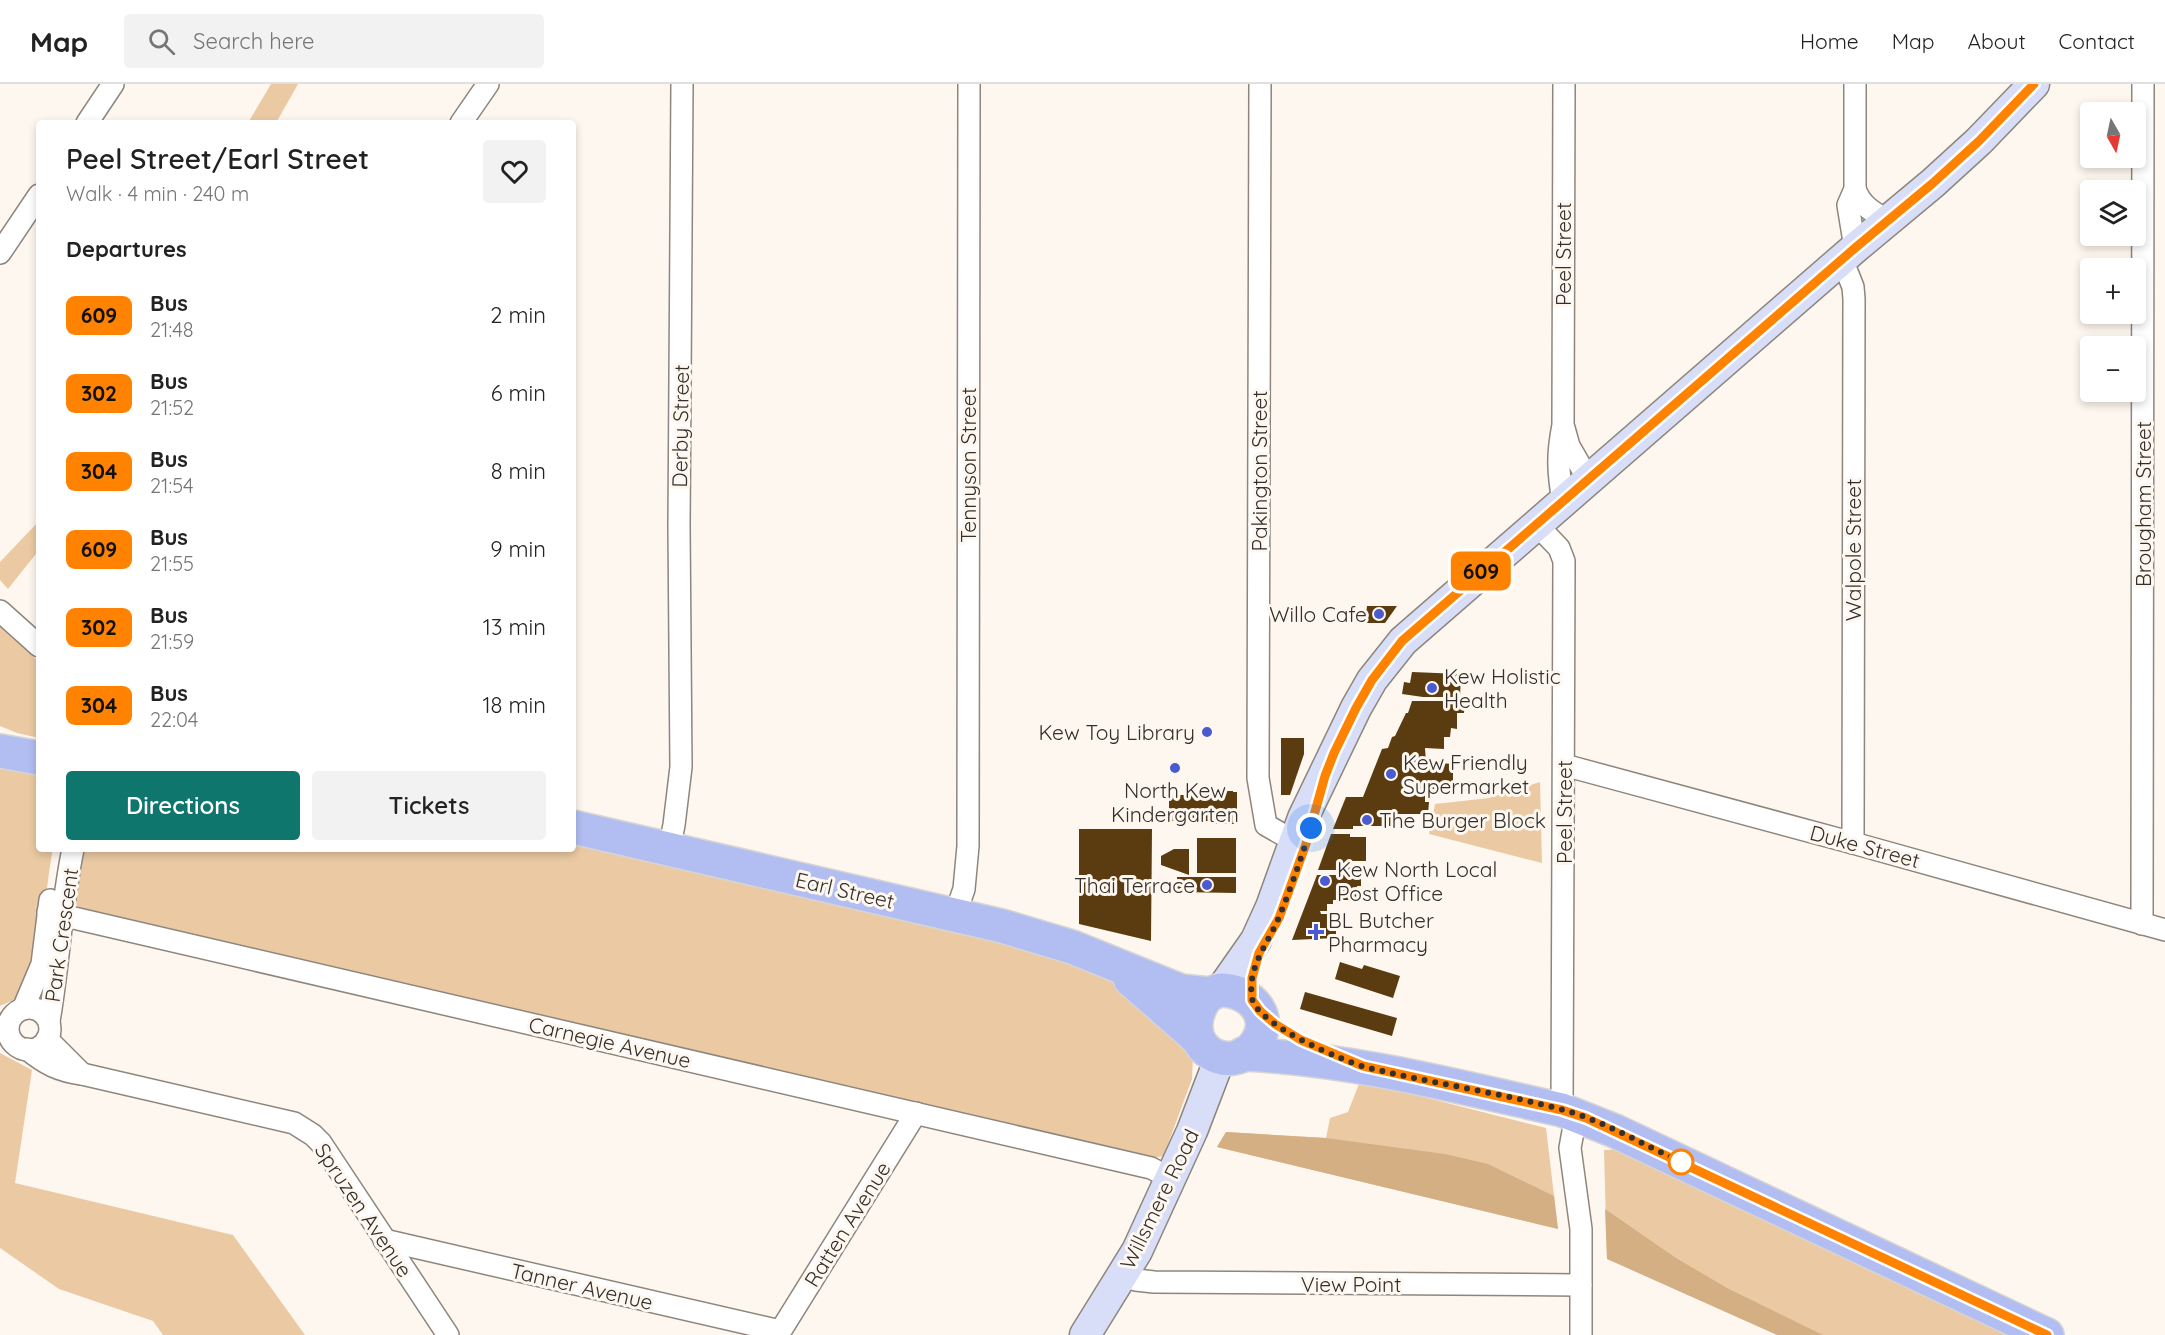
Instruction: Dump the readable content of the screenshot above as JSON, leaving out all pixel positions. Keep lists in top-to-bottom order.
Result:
{
  "streets": {
    "main road": ["Earl Street", "Willsmere Road"],
    "street": [
      "Peel Street",
      "Derby Street",
      "Tennyson Street",
      "Pakington Street",
      "Brougham Street",
      "Walpole Street",
      "Duke Street",
      "Park Crescent",
      "Carnegie Avenue",
      "Spruzen Avenue",
      "Ratten Avenue",
      "View Point",
      "Tanner Avenue"
    ]
  },
  "crossings": [
    ["Peel Street", "Duke Street"],
    ["Peel Street", "View Point"],
    ["Derby Street", "Earl Street"],
    ["Tennyson Street", "Earl Street"],
    ["Brougham Street", "Duke Street"],
    ["Walpole Street", "Duke Street"],
    ["Earl Street", "Willsmere Road"],
    ["Park Crescent", "Carnegie Avenue"],
    ["Park Crescent", "Spruzen Avenue"],
    ["Carnegie Avenue", "Willsmere Road"],
    ["Carnegie Avenue", "Ratten Avenue"],
    ["Willsmere Road", "View Point"],
    ["Spruzen Avenue", "Tanner Avenue"],
    ["Ratten Avenue", "Tanner Avenue"]
  ],
  "places": {
    "other": [
      "Willo Cafe",
      "Kew Holistic Health",
      "Kew Toy Library",
      "North Kew Kindergarten",
      "Kew Friendly Supermarket",
      "The Burger Block",
      "Kew North Local Post Office",
      "Thai Terrace"
    ],
    "health": ["BL Butcher Pharmacy"]
  },
  "lines": ["bus line 609"],
  "north": "bottom",
  "page": {
    "header": "Map",
    "search": "Search here",
    "nav": [
      "Home",
      "Map",
      "About",
      "Contact"
    ],
    "on_map": "609",
    "map_buttons": ["+", "−"],
    "heading": [
      ["Peel Street/Earl Street", "Walk · 4 min · 240 m"],
      "Departures"
    ],
    "list": [
      {
        "mark": "609",
        "name": "Bus",
        "note": "21:48",
        "value": "2 min"
      },
      {
        "mark": "302",
        "name": "Bus",
        "note": "21:52",
        "value": "6 min"
      },
      {
        "mark": "304",
        "name": "Bus",
        "note": "21:54",
        "value": "8 min"
      },
      {
        "mark": "609",
        "name": "Bus",
        "note": "21:55",
        "value": "9 min"
      },
      {
        "mark": "302",
        "name": "Bus",
        "note": "21:59",
        "value": "13 min"
      },
      {
        "mark": "304",
        "name": "Bus",
        "note": "22:04",
        "value": "18 min"
      }
    ],
    "buttons": ["Directions", "Tickets"]
  }
}
